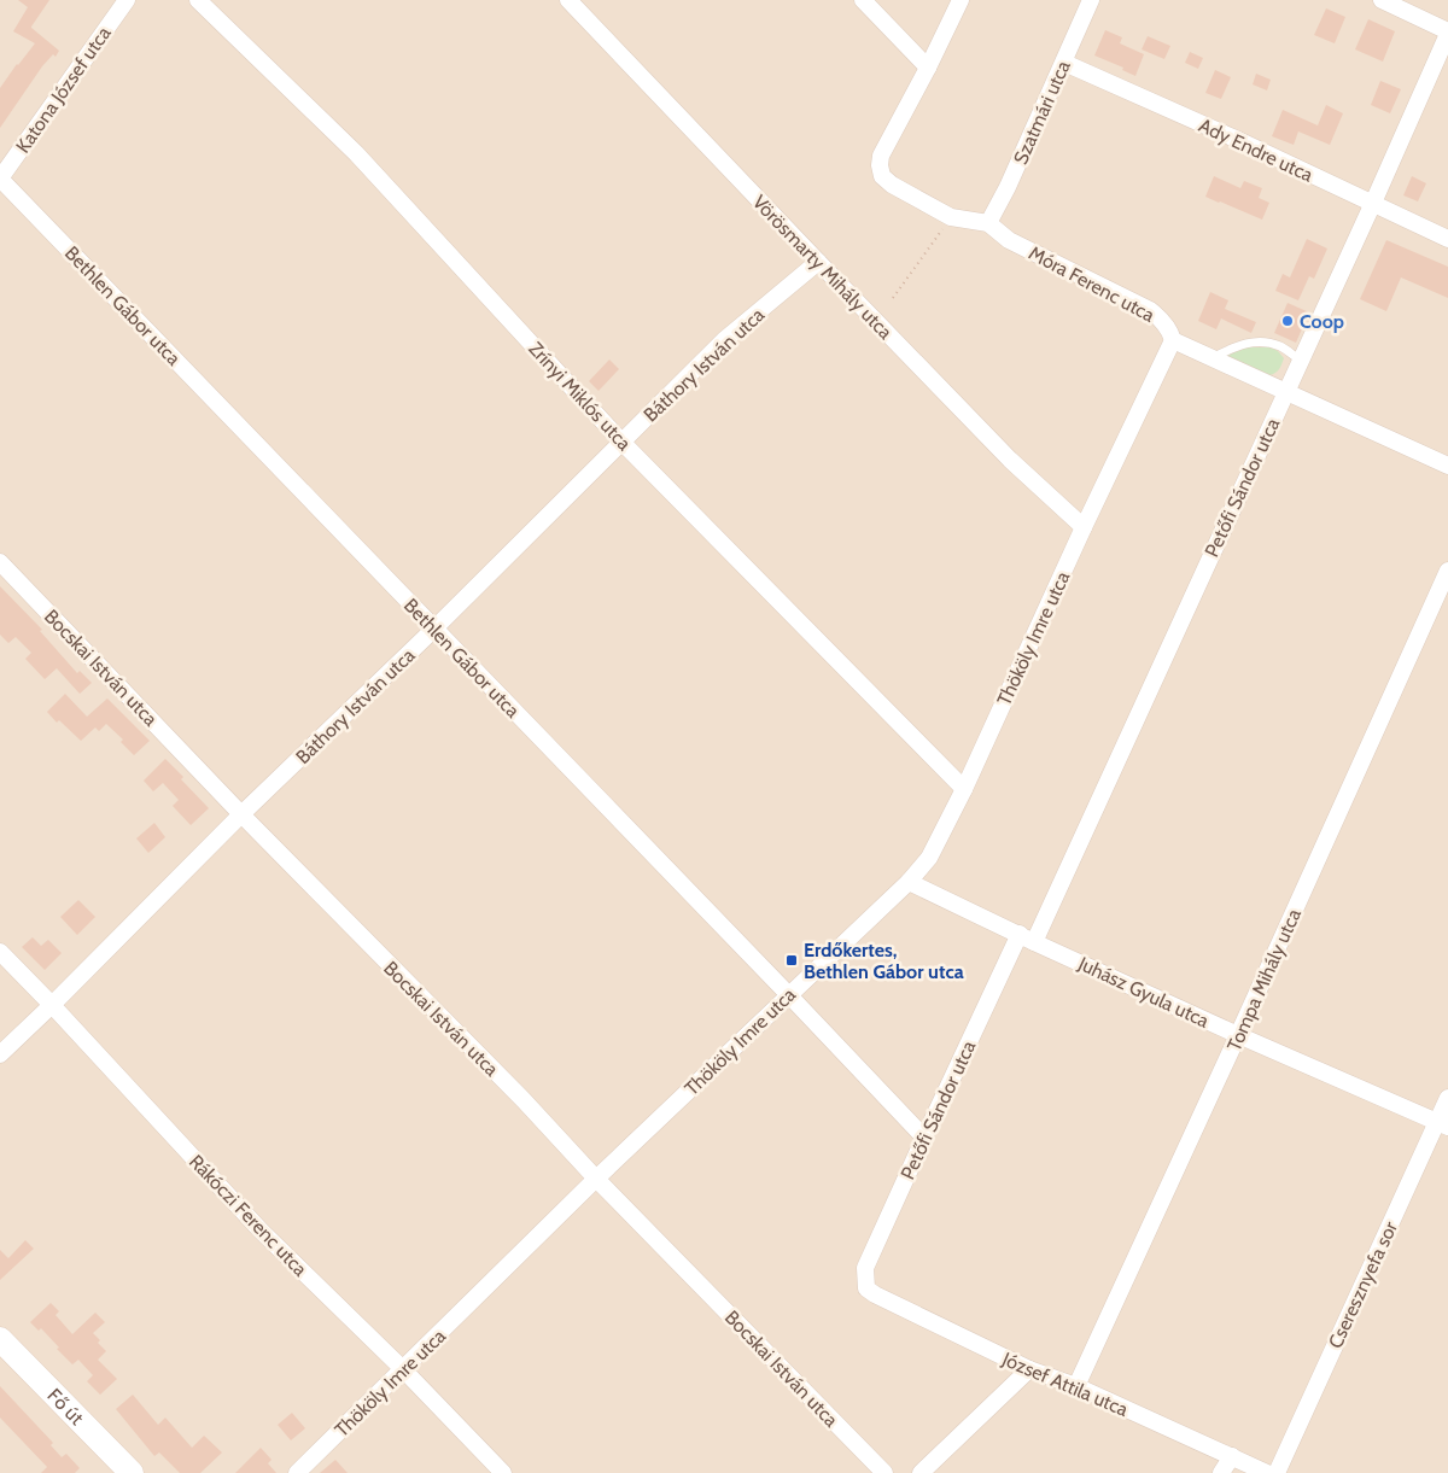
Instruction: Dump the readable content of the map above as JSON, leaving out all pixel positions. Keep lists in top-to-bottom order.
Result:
{
  "streets": {
    "main road": ["Fő út"],
    "street": [
      "Katona József utca",
      "Szatmári utca",
      "Ady Endre utca",
      "Vörösmarty Mihály utca",
      "Móra Ferenc utca",
      "Bethlen Gábor utca",
      "Báthory István utca",
      "Zrínyi Miklós utca",
      "Petőfi Sándor utca",
      "Thököly Imre utca",
      "Bocskai István utca",
      "Tompa Mihály utca",
      "Juhász Gyula utca",
      "Rákóczi Ferenc utca",
      "Cseresznyefa sor",
      "József Attila utca"
    ]
  },
  "crossings": [
    ["Katona József utca", "Bethlen Gábor utca"],
    ["Szatmári utca", "Ady Endre utca"],
    ["Szatmári utca", "Móra Ferenc utca"],
    ["Ady Endre utca", "Petőfi Sándor utca"],
    ["Vörösmarty Mihály utca", "Báthory István utca"],
    ["Vörösmarty Mihály utca", "Thököly Imre utca"],
    ["Móra Ferenc utca", "Petőfi Sándor utca"],
    ["Móra Ferenc utca", "Thököly Imre utca"],
    ["Bethlen Gábor utca", "Báthory István utca"],
    ["Bethlen Gábor utca", "Petőfi Sándor utca"],
    ["Bethlen Gábor utca", "Thököly Imre utca"],
    ["Báthory István utca", "Zrínyi Miklós utca"],
    ["Báthory István utca", "Bocskai István utca"],
    ["Báthory István utca", "Rákóczi Ferenc utca"],
    ["Zrínyi Miklós utca", "Thököly Imre utca"],
    ["Petőfi Sándor utca", "Juhász Gyula utca"],
    ["Petőfi Sándor utca", "József Attila utca"],
    ["Thököly Imre utca", "Bocskai István utca"],
    ["Thököly Imre utca", "Juhász Gyula utca"],
    ["Thököly Imre utca", "Rákóczi Ferenc utca"],
    ["Tompa Mihály utca", "Juhász Gyula utca"],
    ["Tompa Mihály utca", "József Attila utca"],
    ["Juhász Gyula utca", "Cseresznyefa sor"]
  ],
  "places": {
    "other": ["Coop"],
    "transit": ["Erdőkertes, Bethlen Gábor utca"]
  }
}
